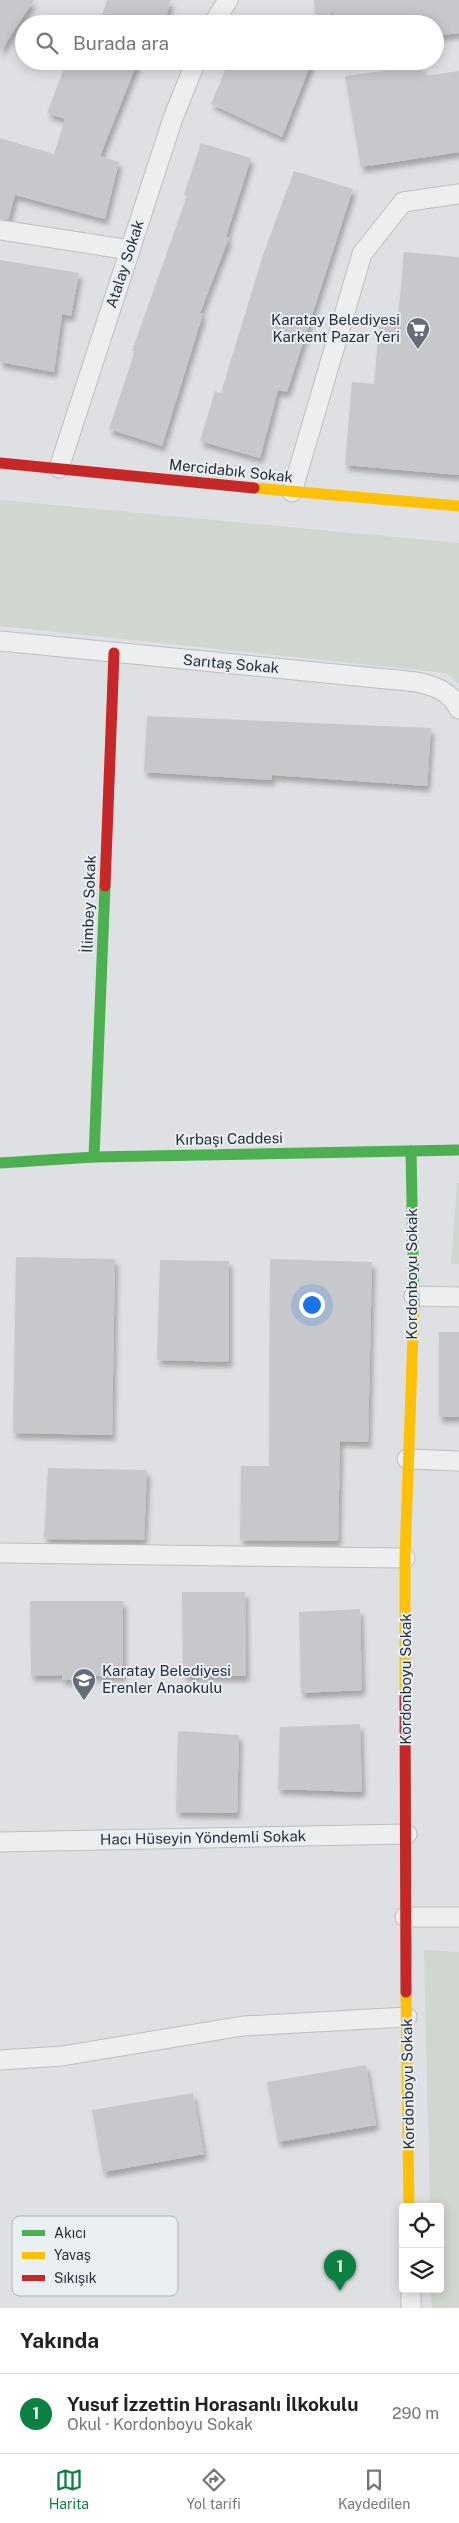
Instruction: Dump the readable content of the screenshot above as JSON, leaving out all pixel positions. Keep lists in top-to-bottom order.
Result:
{
  "streets": {
    "street": [
      "Atalay Sokak",
      "Mercidabık Sokak",
      "Sarıtaş Sokak",
      "İlimbey Sokak",
      "Kırbaşı Caddesi",
      "Kordonboyu Sokak",
      "Hacı Hüseyin Yöndemli Sokak"
    ]
  },
  "crossings": [
    ["Atalay Sokak", "Mercidabık Sokak"],
    ["Sarıtaş Sokak", "İlimbey Sokak"],
    ["İlimbey Sokak", "Kırbaşı Caddesi"],
    ["Kırbaşı Caddesi", "Kordonboyu Sokak"],
    ["Kordonboyu Sokak", "Hacı Hüseyin Yöndemli Sokak"]
  ],
  "places": {
    "supermarket": ["Karatay Belediyesi Karkent Pazar Yeri"],
    "school or university": ["Karatay Belediyesi Erenler Anaokulu"]
  },
  "legend": ["Akıcı", "Yavaş", "Sıkışık"],
  "page": {
    "search": "Burada ara",
    "pins": "1",
    "heading": "Yakında",
    "list": [
      {
        "mark": "1",
        "name": "Yusuf İzzettin Horasanlı İlkokulu",
        "note": "Okul · Kordonboyu Sokak",
        "value": "290 m"
      }
    ],
    "nav": ["Harita", "Yol tarifi", "Kaydedilen"]
  }
}
